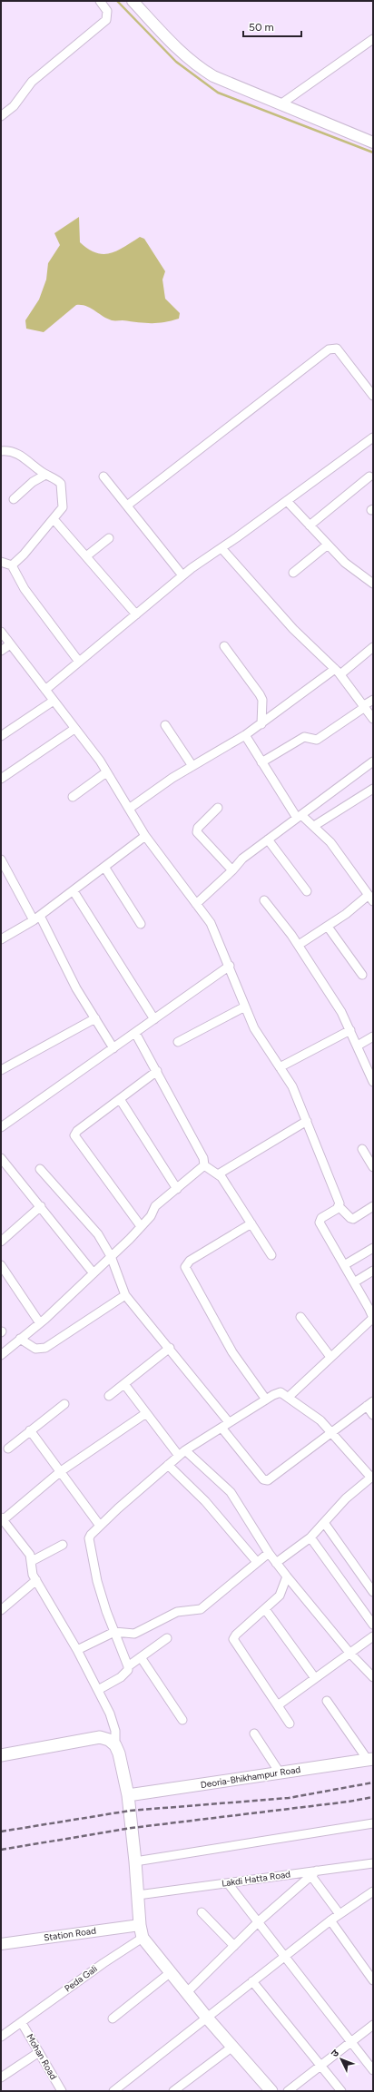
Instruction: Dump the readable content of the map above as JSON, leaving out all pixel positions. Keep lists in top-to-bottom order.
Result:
{
  "streets": {
    "main road": ["Deoria-Bhikhampur Road"],
    "street": [
      "Lakdi Hatta Road",
      "Station Road",
      "Peda Gali",
      "Mohan Road"
    ]
  },
  "crossings": [
    ["Peda Gali", "Mohan Road"]
  ],
  "scale_bar": "50 m",
  "north": "top left"
}
